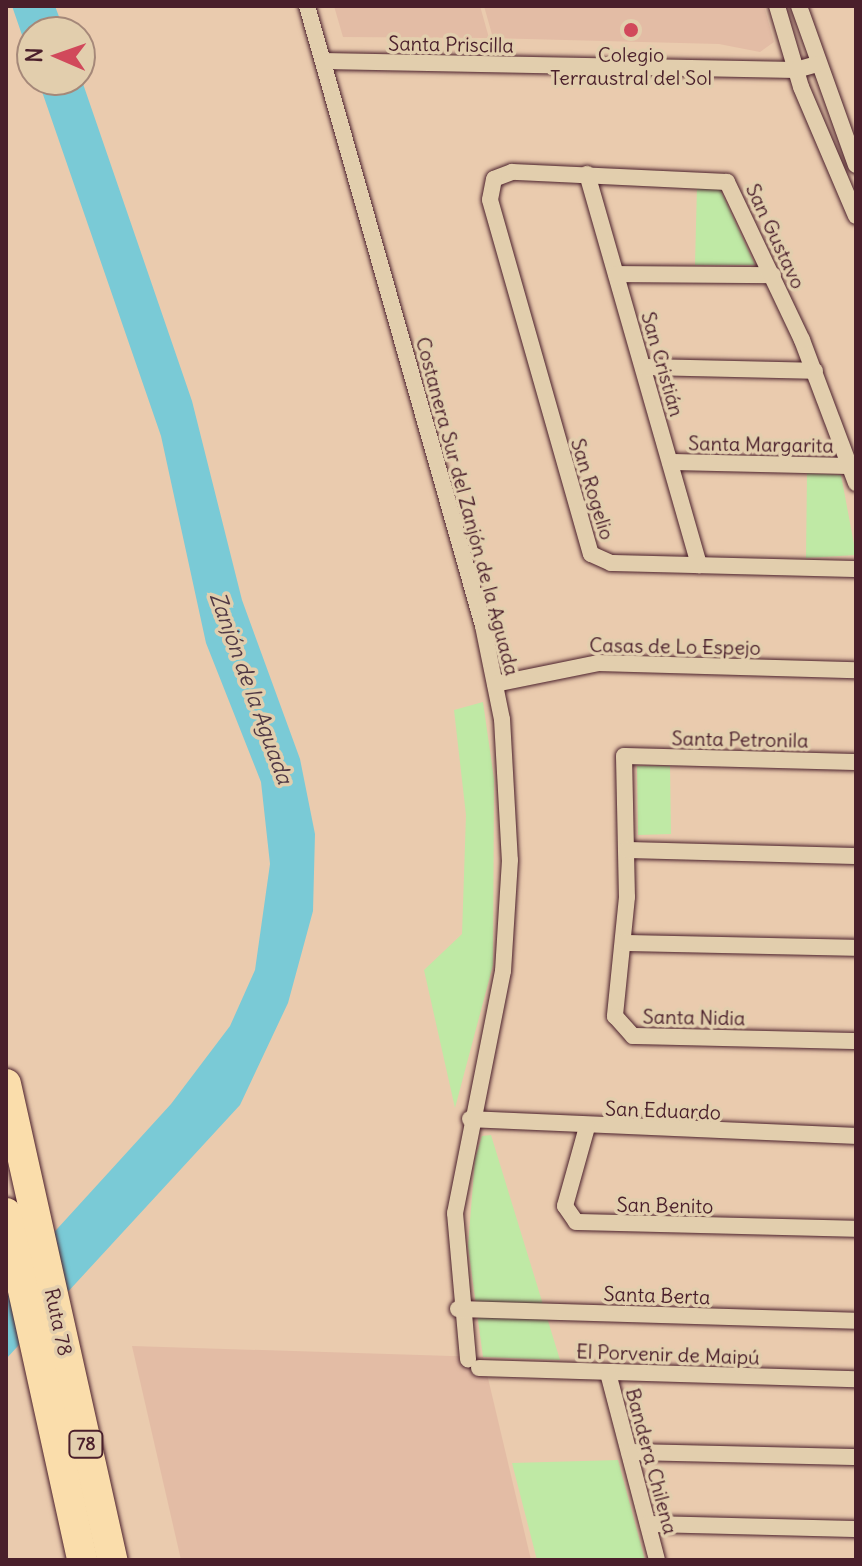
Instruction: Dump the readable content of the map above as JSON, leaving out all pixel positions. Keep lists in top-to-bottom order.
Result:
{
  "streets": {
    "highway": ["Ruta 78", "78"],
    "street": [
      "Santa Priscilla",
      "San Gustavo",
      "San Cristián",
      "Santa Margarita",
      "San Rogelio",
      "Costanera Sur del Zanjón de la Aguada",
      "Casas de Lo Espejo",
      "Santa Petronila",
      "Santa Nidia",
      "San Eduardo",
      "San Benito",
      "Santa Berta",
      "El Porvenir de Maipú",
      "Bandera Chilena"
    ]
  },
  "crossings": [
    ["Santa Priscilla", "Costanera Sur del Zanjón de la Aguada"],
    ["San Gustavo", "San Cristián"],
    ["San Gustavo", "Santa Margarita"],
    ["San Gustavo", "San Rogelio"],
    ["San Cristián", "Santa Margarita"],
    ["San Cristián", "San Rogelio"],
    ["Costanera Sur del Zanjón de la Aguada", "Casas de Lo Espejo"],
    ["Costanera Sur del Zanjón de la Aguada", "San Eduardo"],
    ["Costanera Sur del Zanjón de la Aguada", "Santa Berta"],
    ["Costanera Sur del Zanjón de la Aguada", "El Porvenir de Maipú"],
    ["Santa Petronila", "Santa Nidia"],
    ["San Eduardo", "San Benito"],
    ["El Porvenir de Maipú", "Bandera Chilena"]
  ],
  "water": ["Zanjón de la Aguada"],
  "places": ["Colegio Terraustral del Sol"],
  "north": "left"
}
